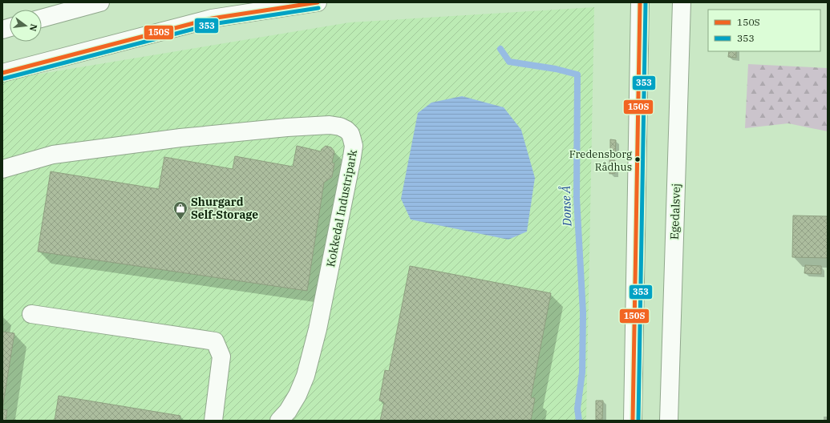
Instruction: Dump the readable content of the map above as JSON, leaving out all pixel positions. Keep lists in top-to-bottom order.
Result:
{
  "streets": {
    "street": ["Kokkedal Industripark", "Egedalsvej"]
  },
  "water": ["Donse Å"],
  "places": {
    "other": ["Fredensborg Rådhus"],
    "shop": ["Shurgard Self-Storage"]
  },
  "lines": ["transit line 150S", "transit line 353"],
  "legend": ["150S", "353"],
  "north": "right"
}
